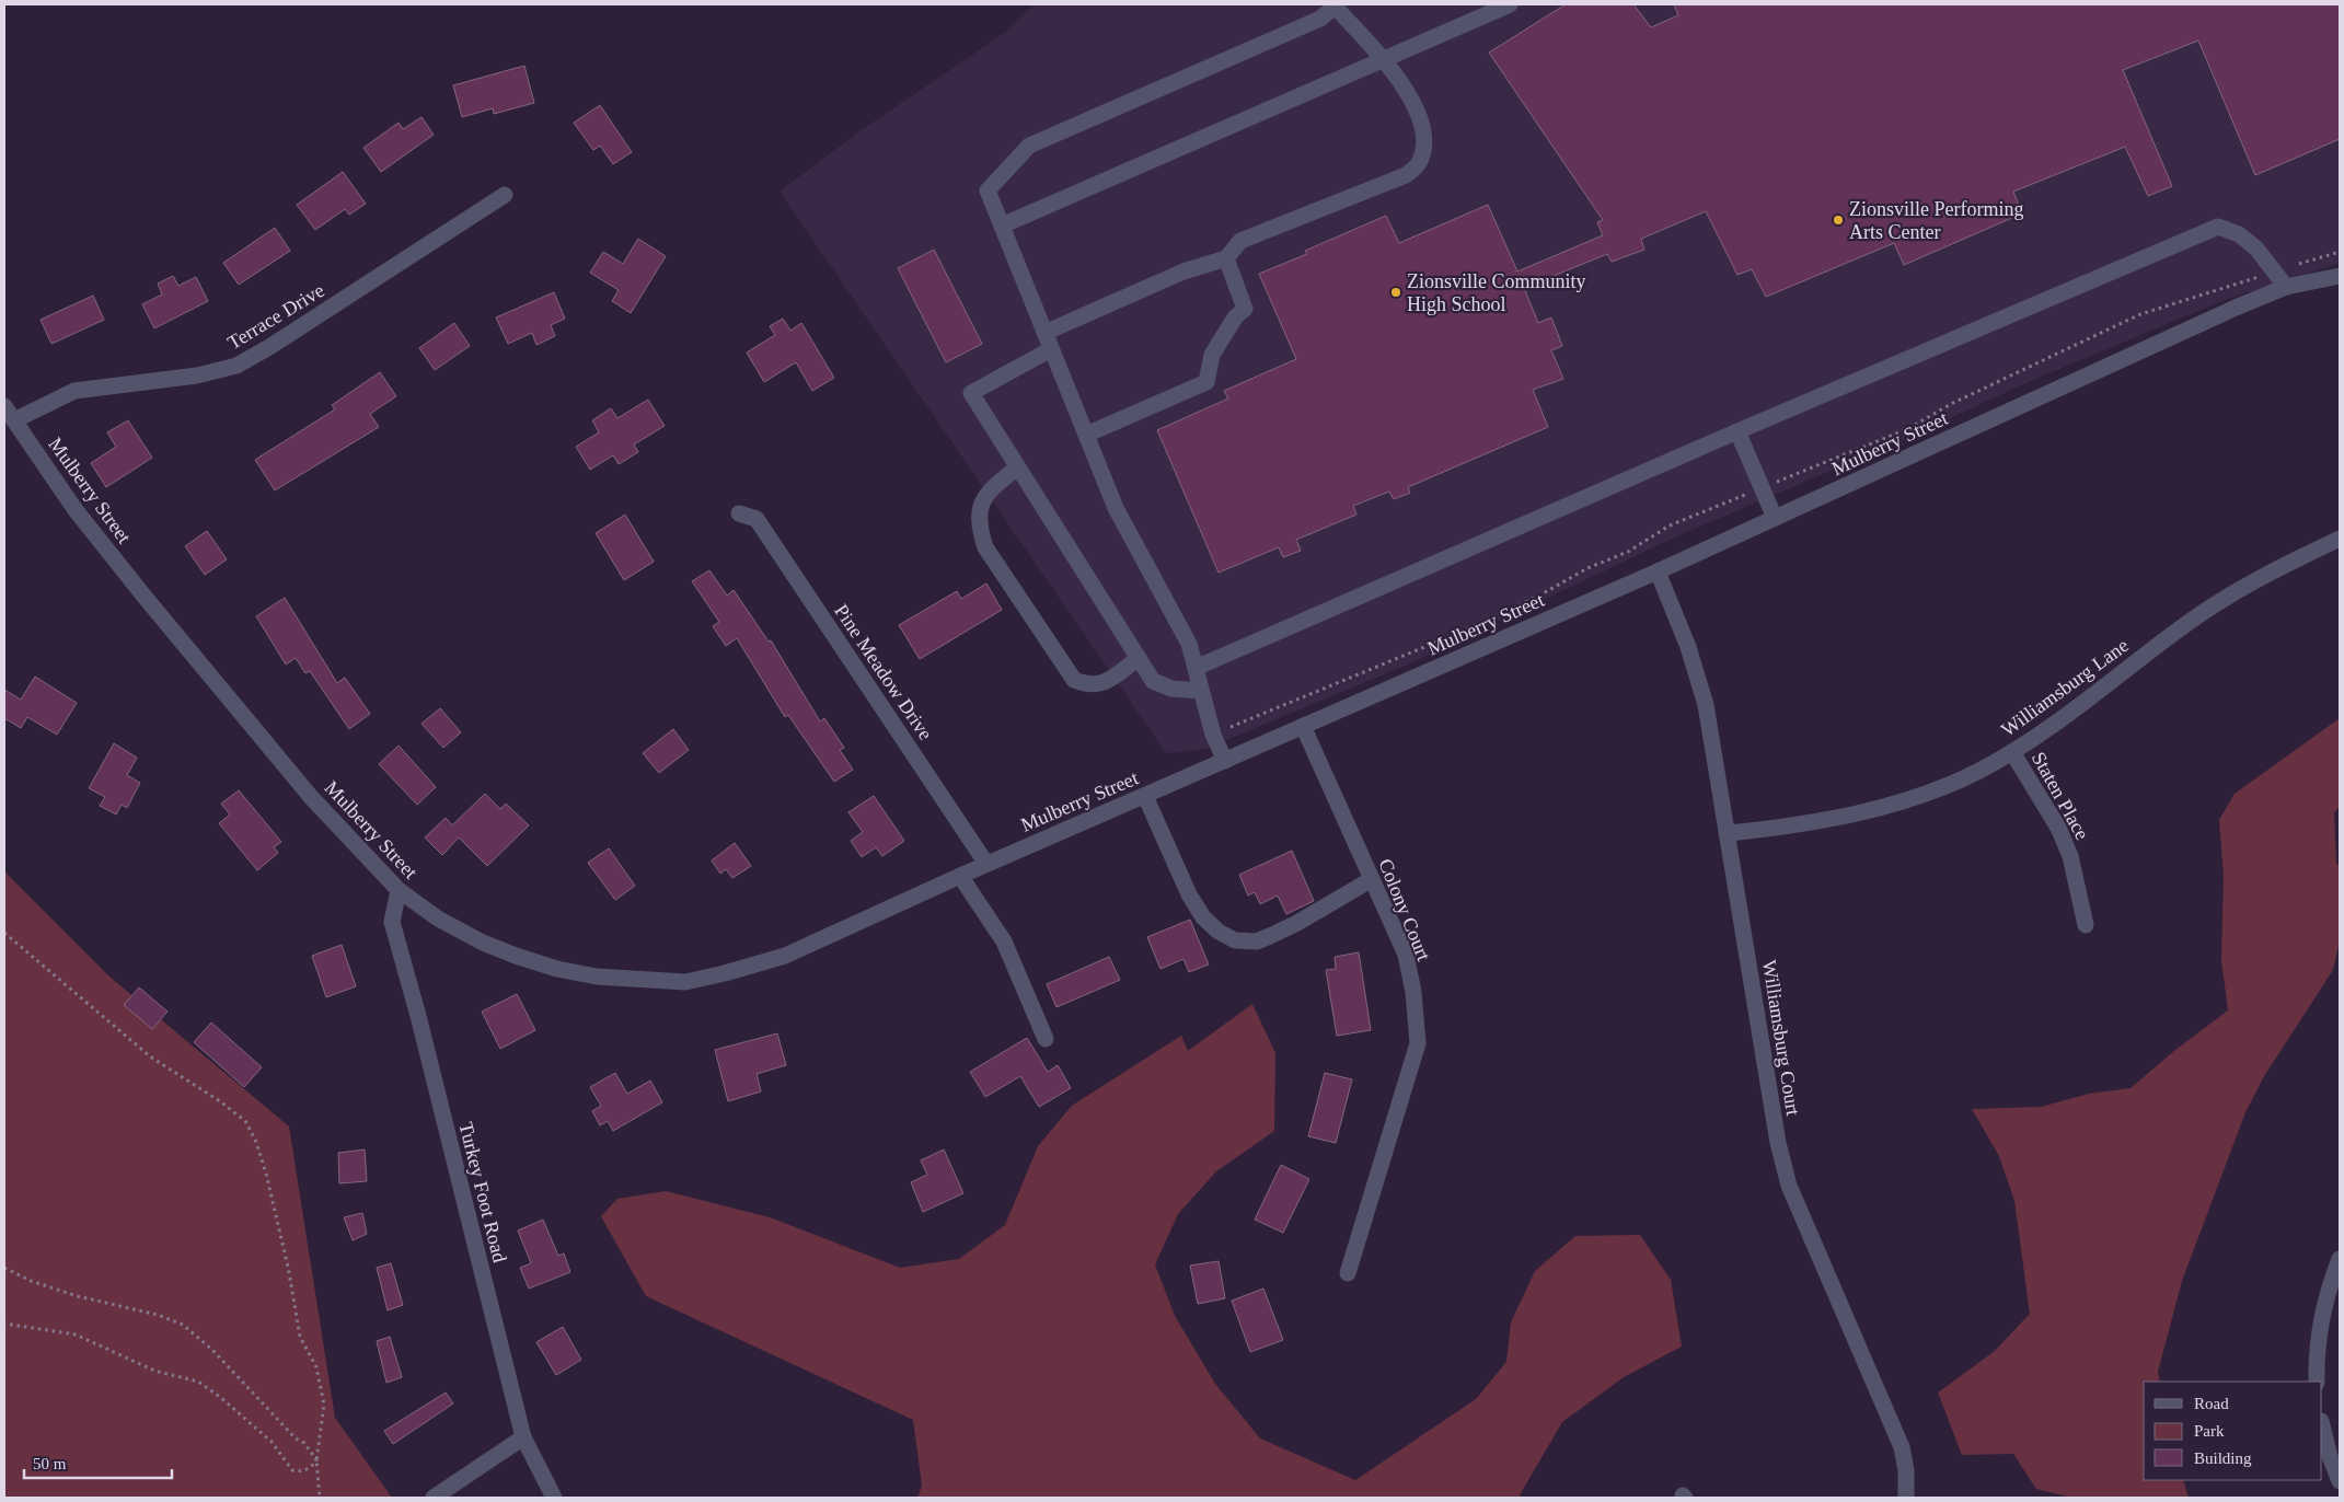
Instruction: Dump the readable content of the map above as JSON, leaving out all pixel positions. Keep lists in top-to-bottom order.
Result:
{
  "streets": {
    "street": [
      "Terrace Drive",
      "Mulberry Street",
      "Pine Meadow Drive",
      "Williamsburg Lane",
      "Staten Place",
      "Colony Court",
      "Williamsburg Court",
      "Turkey Foot Road"
    ]
  },
  "crossings": [
    ["Terrace Drive", "Mulberry Street"],
    ["Mulberry Street", "Pine Meadow Drive"],
    ["Mulberry Street", "Colony Court"],
    ["Mulberry Street", "Williamsburg Court"],
    ["Mulberry Street", "Turkey Foot Road"],
    ["Williamsburg Lane", "Staten Place"],
    ["Williamsburg Lane", "Williamsburg Court"]
  ],
  "places": ["Zionsville Performing Arts Center", "Zionsville Community High School"],
  "legend": ["Road", "Park", "Building"],
  "scale_bar": "50 m"
}
